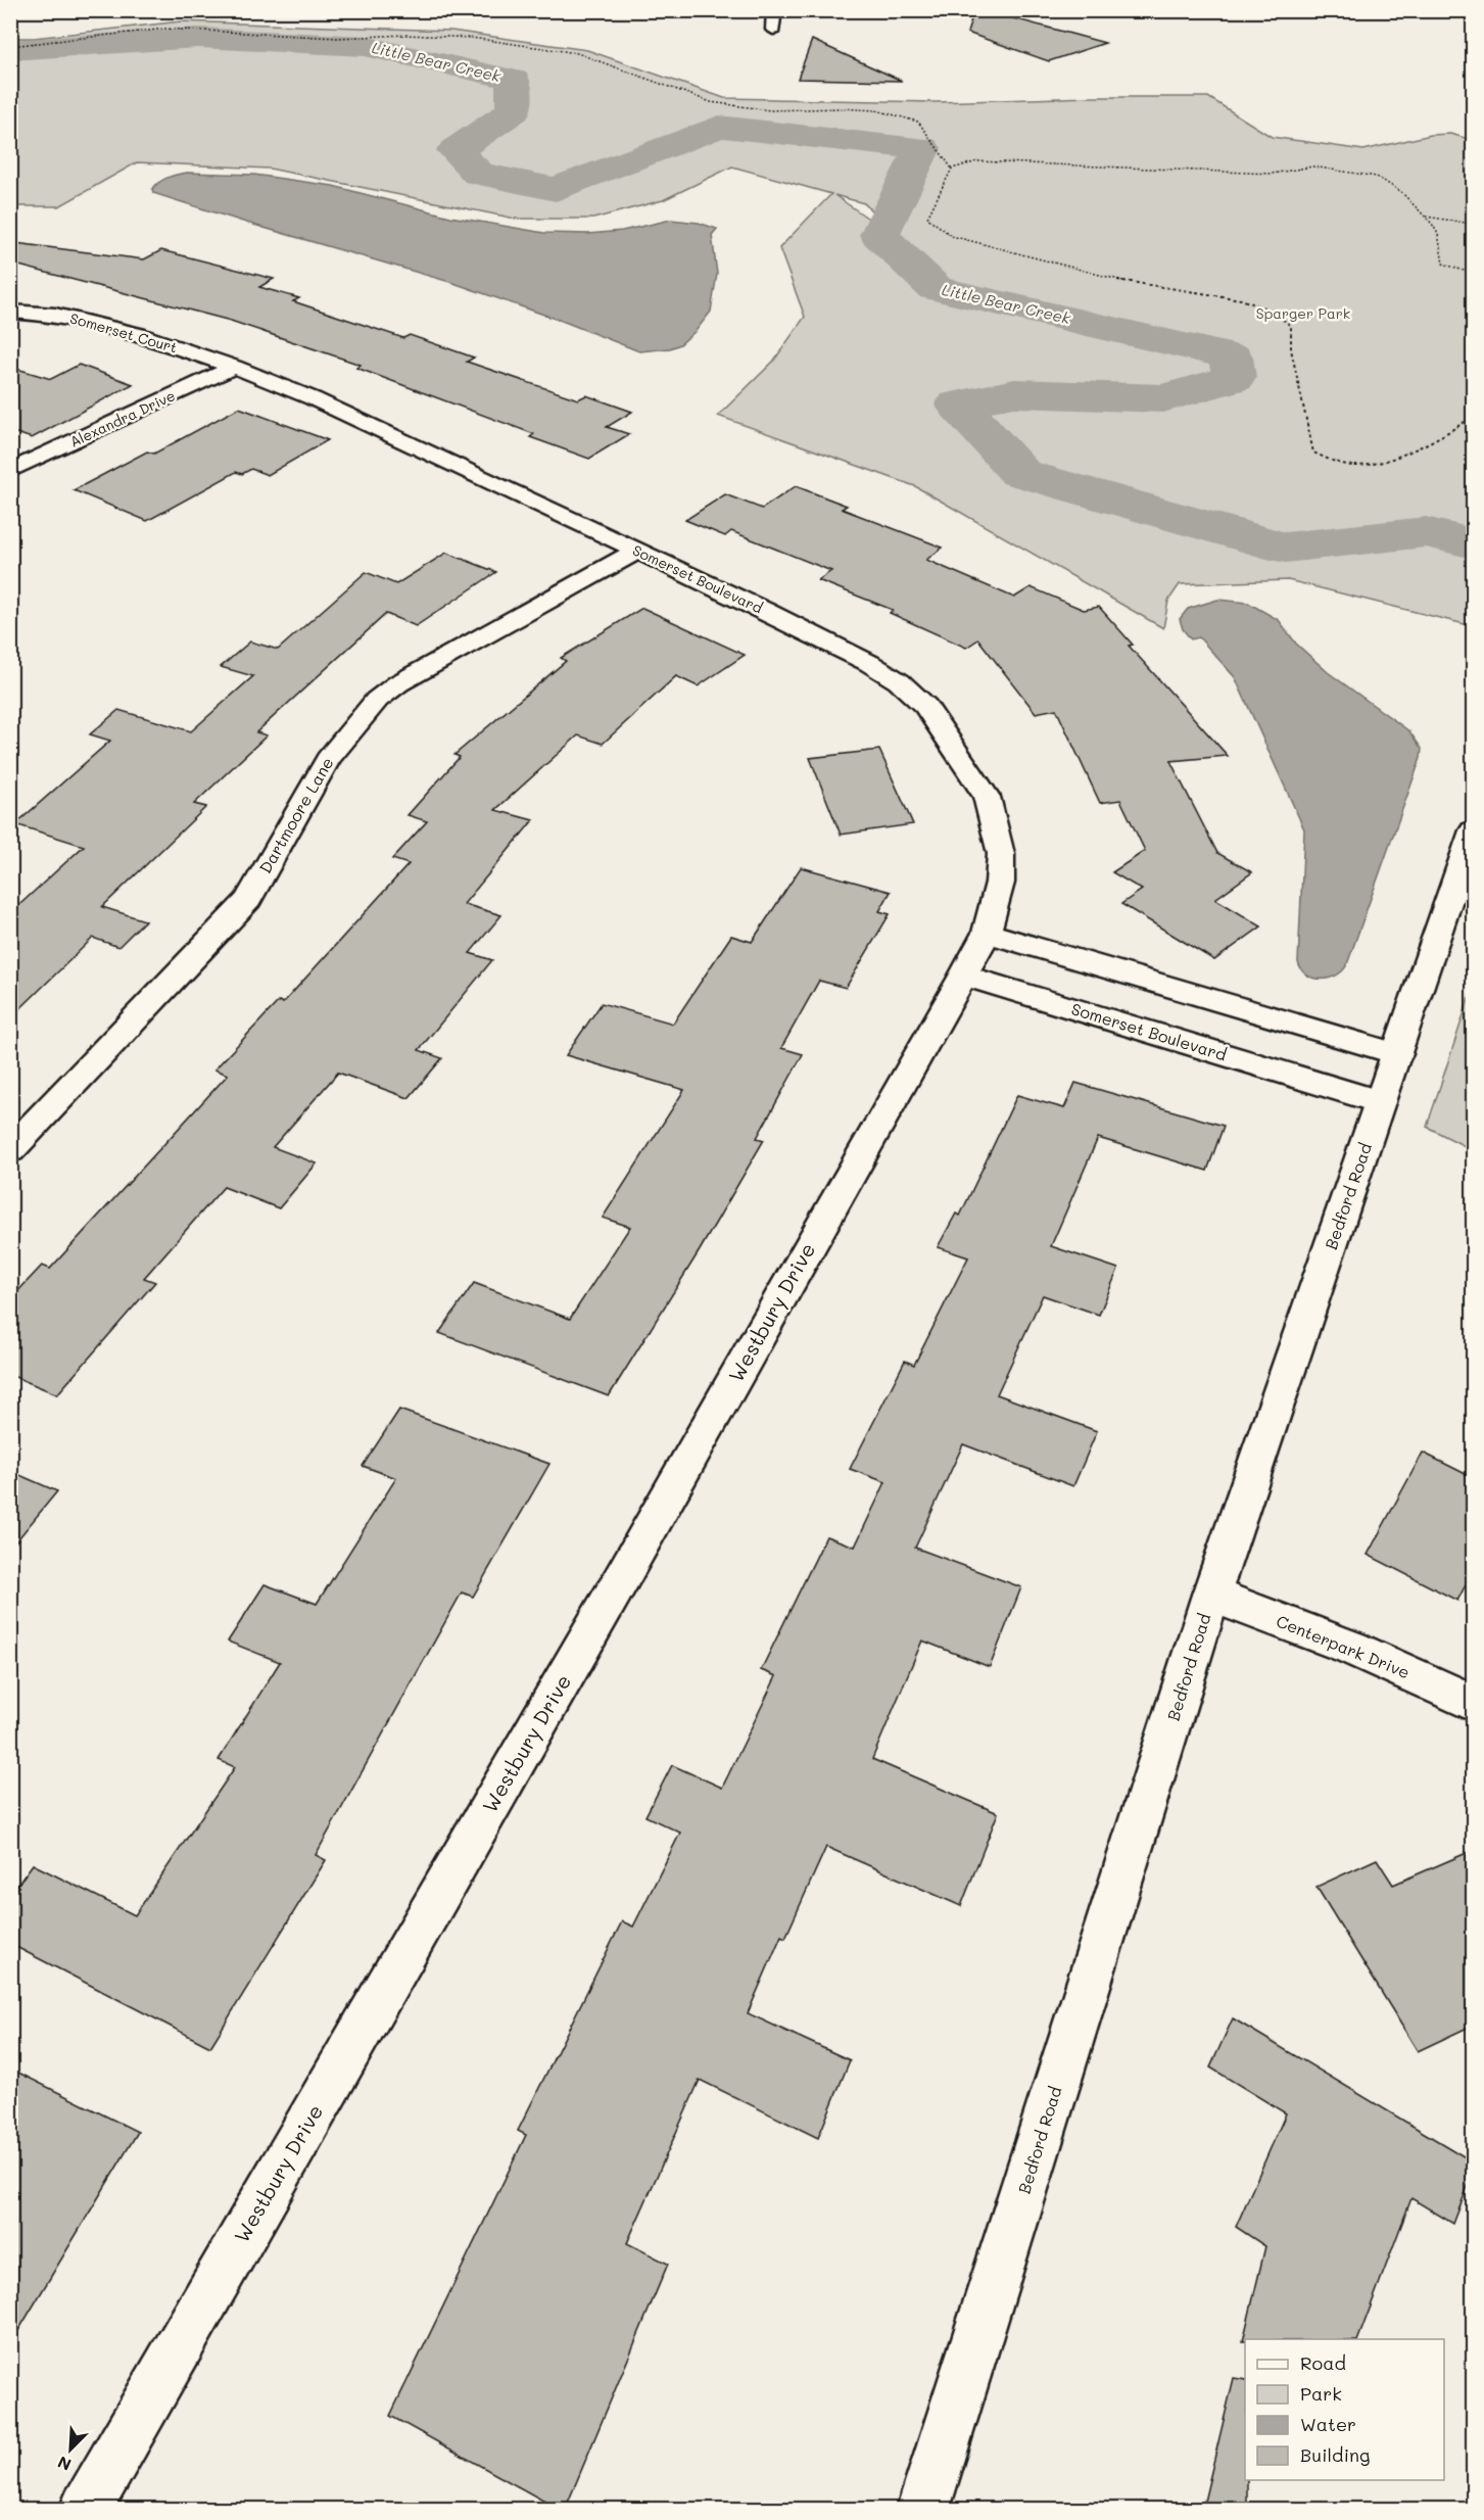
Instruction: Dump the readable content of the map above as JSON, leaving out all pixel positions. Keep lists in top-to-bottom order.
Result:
{
  "streets": {
    "street": [
      "Somerset Court",
      "Alexandra Drive",
      "Somerset Boulevard",
      "Dartmoore Lane",
      "Bedford Road",
      "Westbury Drive",
      "Centerpark Drive"
    ]
  },
  "crossings": [
    ["Somerset Court", "Alexandra Drive"],
    ["Somerset Court", "Somerset Boulevard"],
    ["Alexandra Drive", "Somerset Boulevard"],
    ["Somerset Boulevard", "Dartmoore Lane"],
    ["Somerset Boulevard", "Bedford Road"],
    ["Somerset Boulevard", "Westbury Drive"],
    ["Bedford Road", "Centerpark Drive"]
  ],
  "water": ["Little Bear Creek"],
  "parks": ["Sparger Park"],
  "legend": [
    "Road",
    "Park",
    "Water",
    "Building"
  ],
  "north": "bottom left"
}
